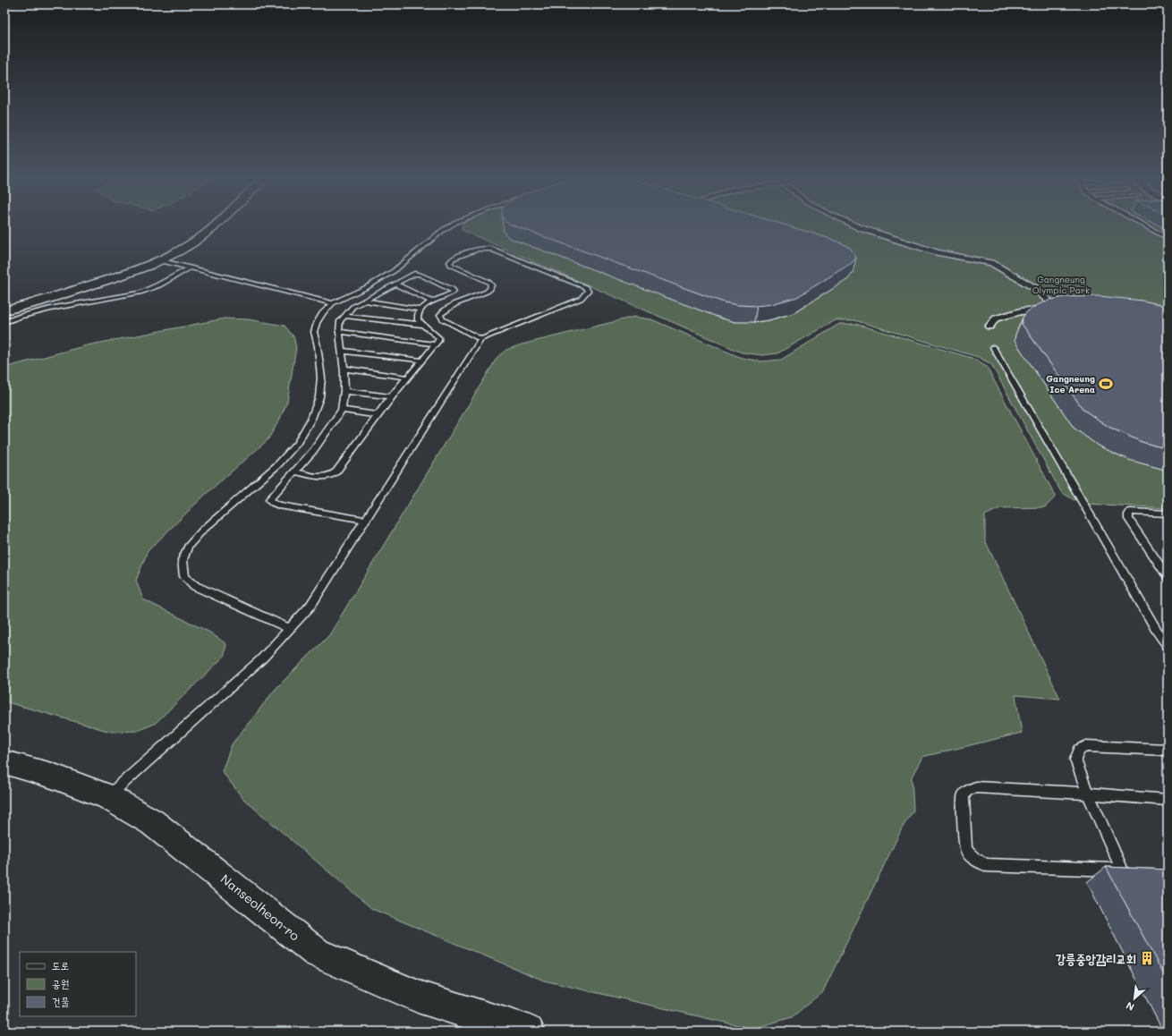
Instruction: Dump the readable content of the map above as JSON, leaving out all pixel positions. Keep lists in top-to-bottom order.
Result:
{
  "streets": {
    "street": ["Nanseolheon-ro"]
  },
  "parks": ["Gangneung Olympic Park"],
  "places": {
    "sports": ["Gangneung Ice Arena"],
    "building": ["강릉중앙감리교회"]
  },
  "legend": ["도로", "공원", "건물"],
  "north": "bottom left"
}
